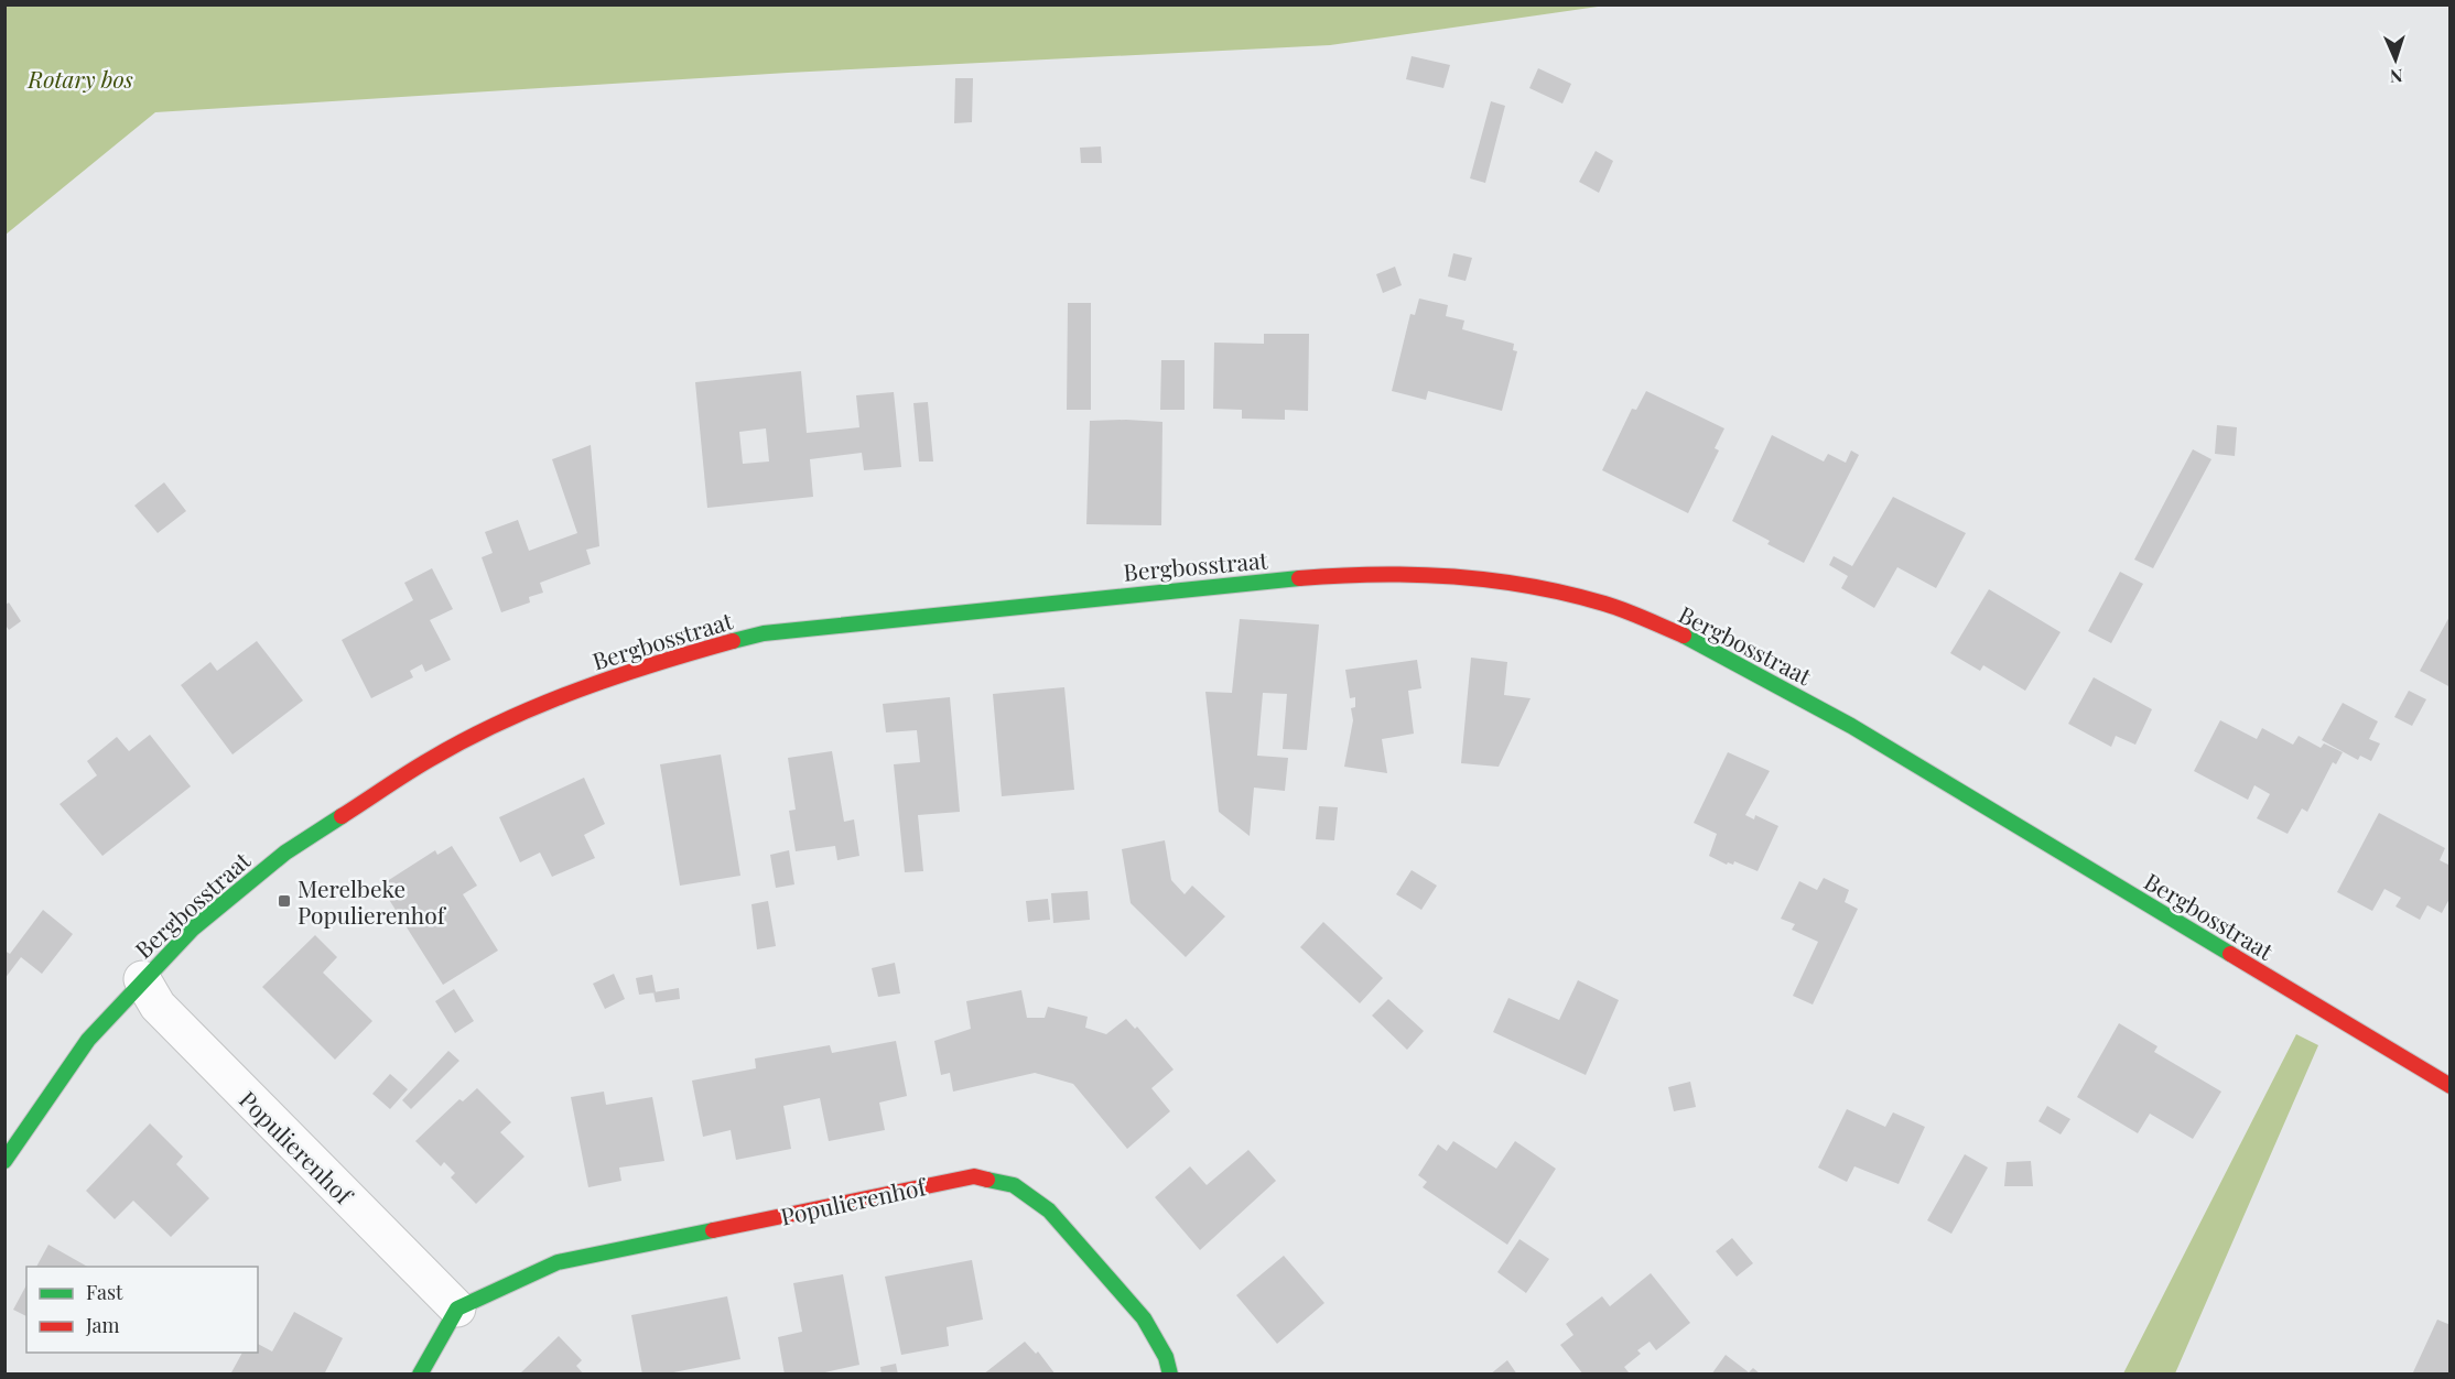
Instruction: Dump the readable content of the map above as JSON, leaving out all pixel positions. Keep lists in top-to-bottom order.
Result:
{
  "streets": {
    "street": ["Bergbosstraat", "Populierenhof"]
  },
  "crossings": [
    ["Bergbosstraat", "Populierenhof"]
  ],
  "parks": ["Rotary bos"],
  "places": {
    "transit": ["Merelbeke Populierenhof"]
  },
  "legend": ["Fast", "Jam"],
  "north": "bottom"
}
